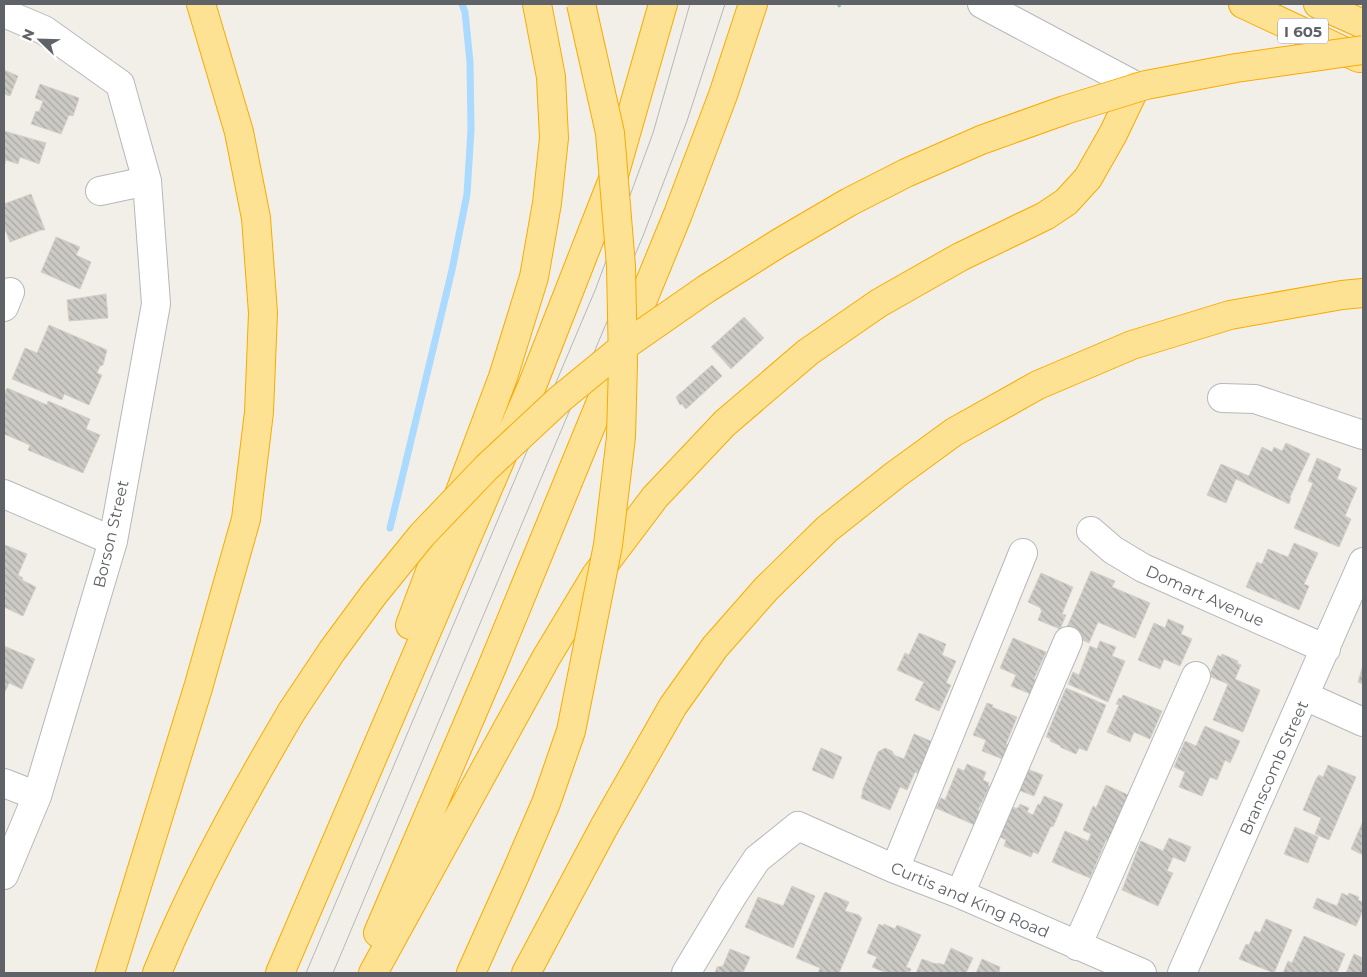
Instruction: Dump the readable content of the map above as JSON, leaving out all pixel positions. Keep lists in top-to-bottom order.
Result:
{
  "streets": {
    "highway": ["I 605"],
    "street": [
      "Borson Street",
      "Domart Avenue",
      "Branscomb Street",
      "Curtis and King Road"
    ]
  },
  "crossings": [
    ["Domart Avenue", "Branscomb Street"]
  ],
  "north": "top left"
}
